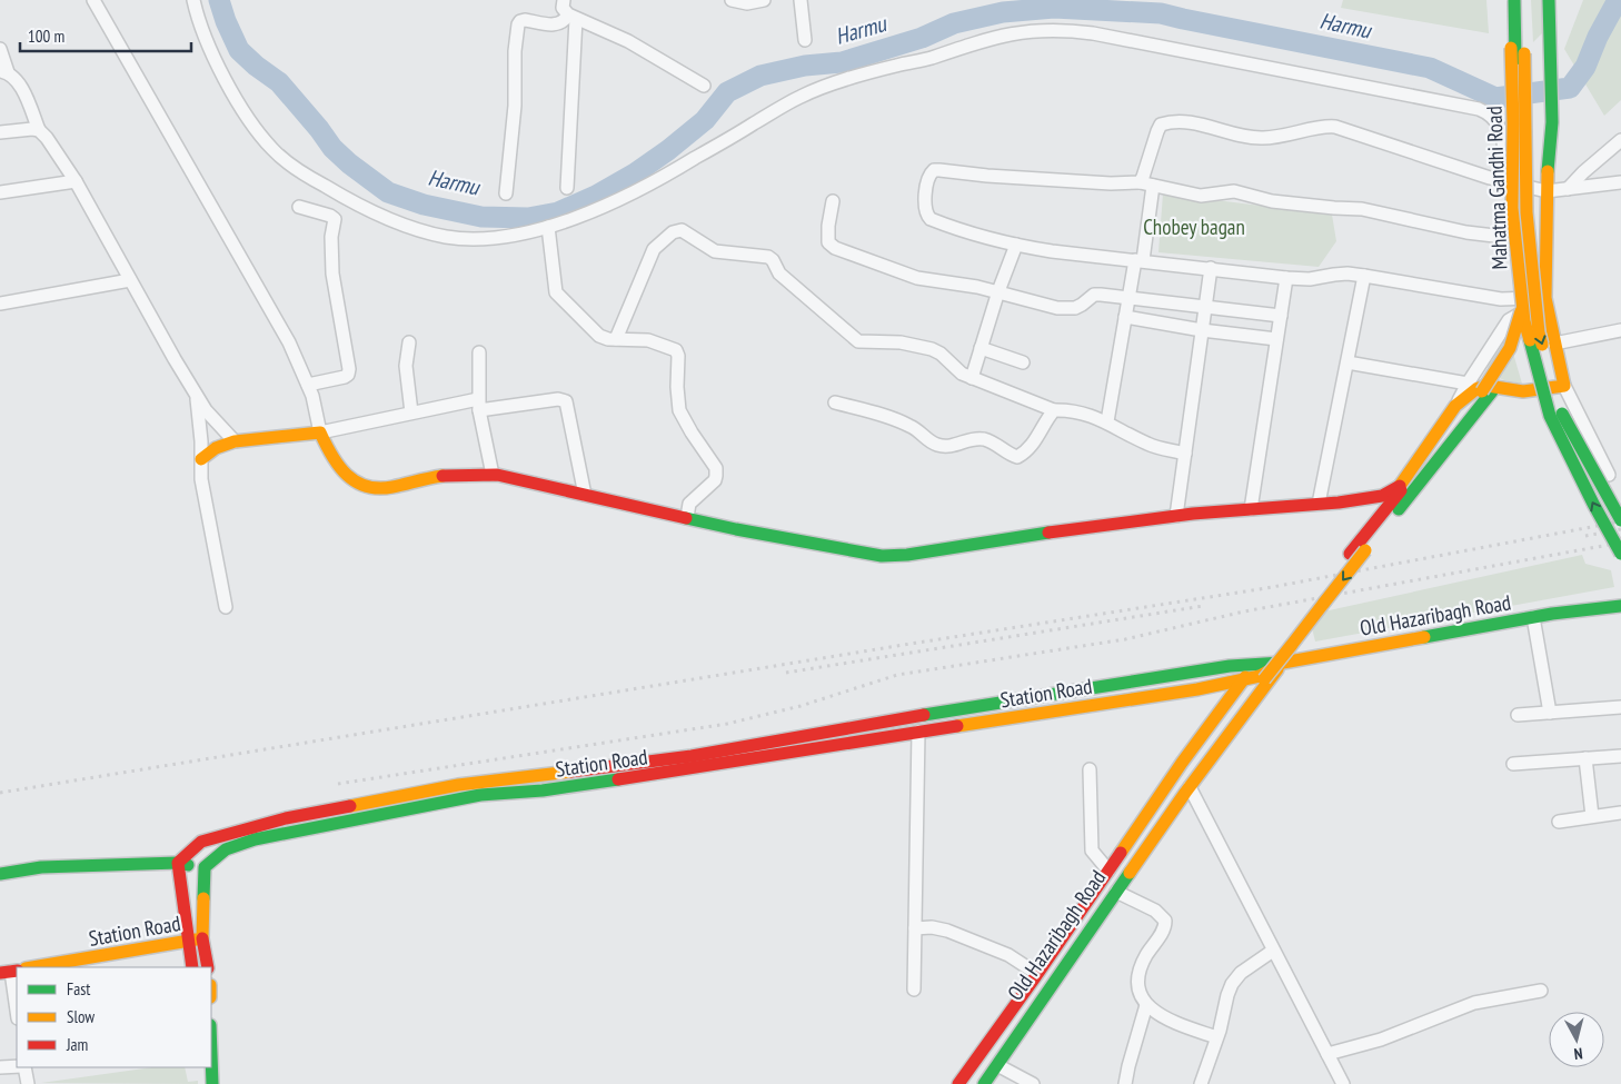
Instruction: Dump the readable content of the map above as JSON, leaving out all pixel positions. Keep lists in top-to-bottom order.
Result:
{
  "streets": {
    "main road": ["Mahatma Gandhi Road", "Old Hazaribagh Road", "Station Road"]
  },
  "crossings": [
    ["Old Hazaribagh Road", "Station Road"]
  ],
  "water": ["Harmu"],
  "parks": ["Chobey bagan"],
  "legend": ["Fast", "Slow", "Jam"],
  "scale_bar": "100 m",
  "north": "bottom"
}
